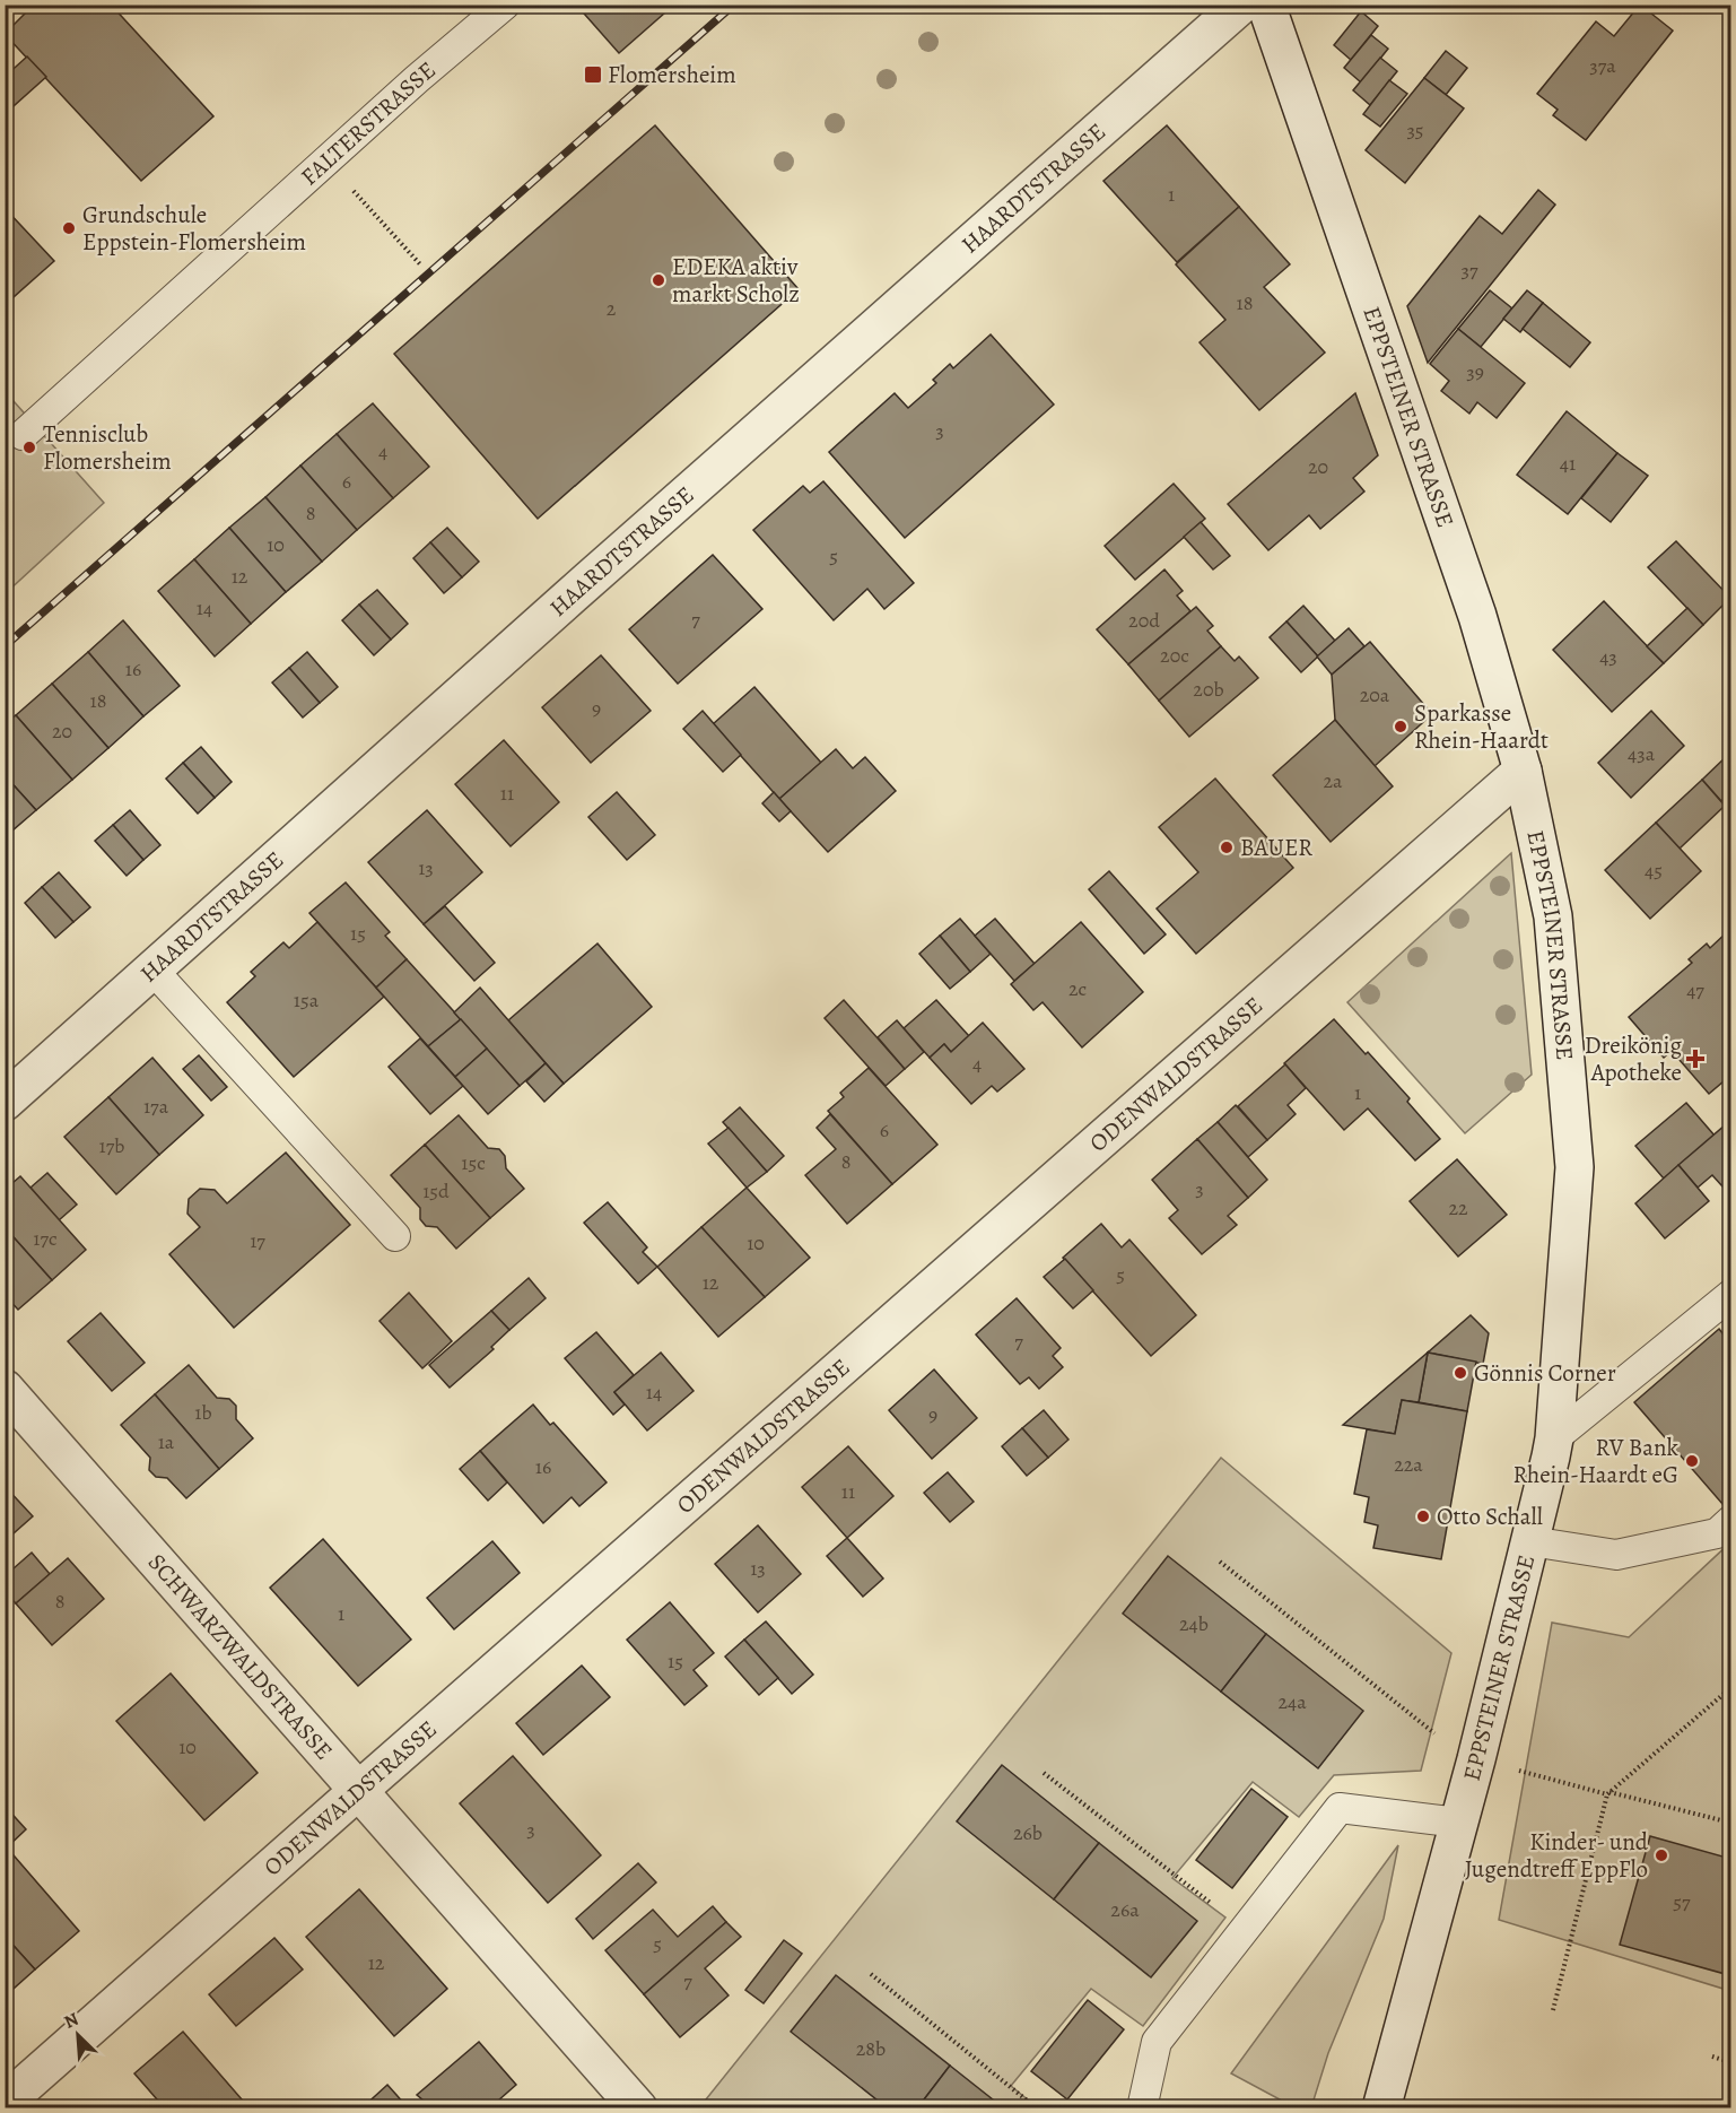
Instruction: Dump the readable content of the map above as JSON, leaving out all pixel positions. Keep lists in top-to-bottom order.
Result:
{
  "streets": {
    "street": [
      "HAARDTSTRASSE",
      "EPPSTEINER STRASSE",
      "ODENWALDSTRASSE",
      "SCHWARZWALDSTRASSE"
    ],
    "lane": ["FALTERSTRASSE"]
  },
  "crossings": [
    ["EPPSTEINER STRASSE", "ODENWALDSTRASSE"],
    ["ODENWALDSTRASSE", "SCHWARZWALDSTRASSE"]
  ],
  "places": {
    "transit": ["Flomersheim"],
    "other": [
      "Grundschule Eppstein-Flomersheim",
      "EDEKA aktiv markt Scholz",
      "Tennisclub Flomersheim",
      "Sparkasse Rhein-Haardt",
      "BAUER",
      "Gönnis Corner",
      "RV Bank Rhein-Haardt eG",
      "Otto Schall",
      "Kinder- und Jugendtreff EppFlo"
    ],
    "health": ["Dreikönig Apotheke"]
  },
  "house_numbers": [
    "37a",
    "35",
    "1",
    "37",
    "18",
    "2",
    "39",
    "3",
    "4",
    "41",
    "20",
    "6",
    "8",
    "10",
    "5",
    "12",
    "14",
    "7",
    "20d",
    "20c",
    "43",
    "16",
    "20b",
    "20a",
    "18",
    "9",
    "20",
    "43a",
    "2a",
    "11",
    "13",
    "45",
    "15",
    "2c",
    "47",
    "15a",
    "4",
    "1",
    "17a",
    "6",
    "17b",
    "8",
    "15c",
    "3",
    "15d",
    "22",
    "17c",
    "17",
    "10",
    "5",
    "12",
    "7",
    "14",
    "1b",
    "9",
    "1a",
    "22a",
    "16",
    "11",
    "13",
    "8",
    "1",
    "24b",
    "15",
    "24a",
    "10",
    "3",
    "26b",
    "57",
    "26a",
    "5",
    "12",
    "7",
    "28b"
  ],
  "north": "top left"
}
